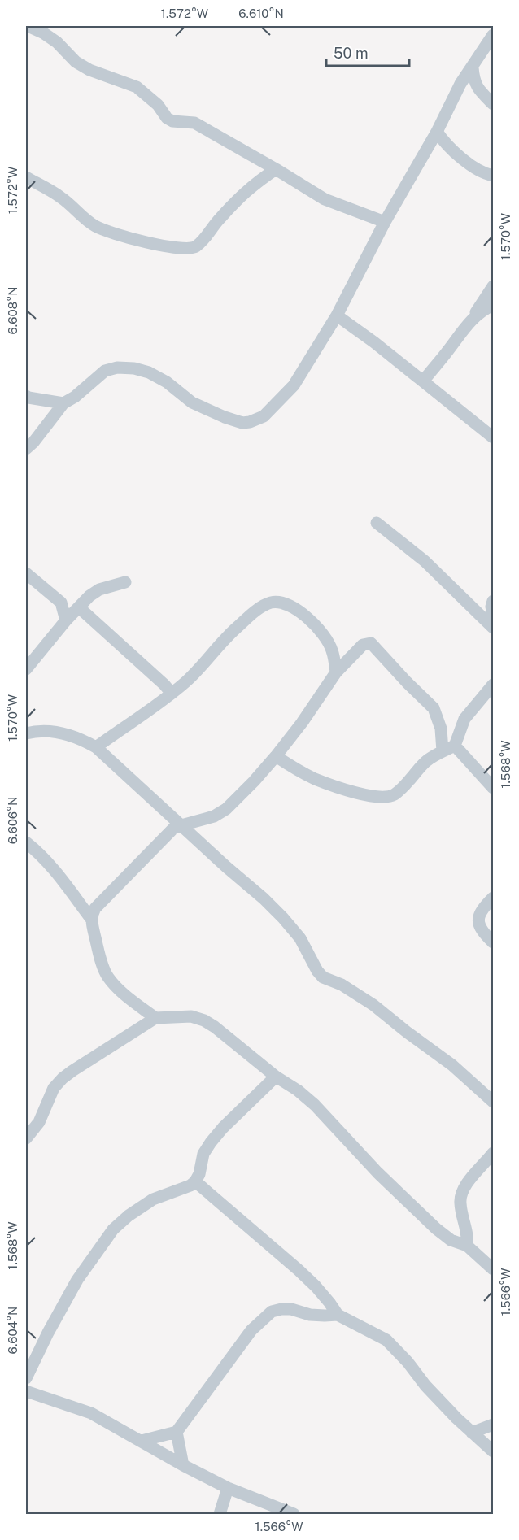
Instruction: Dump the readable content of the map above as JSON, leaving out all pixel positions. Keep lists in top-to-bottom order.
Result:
{
  "scale_bar": "50 m",
  "coordinates": [
    "1.572°W",
    "6.610°N",
    "1.570°W",
    "6.608°N",
    "1.568°W",
    "6.606°N",
    "1.566°W",
    "6.604°N"
  ]
}
